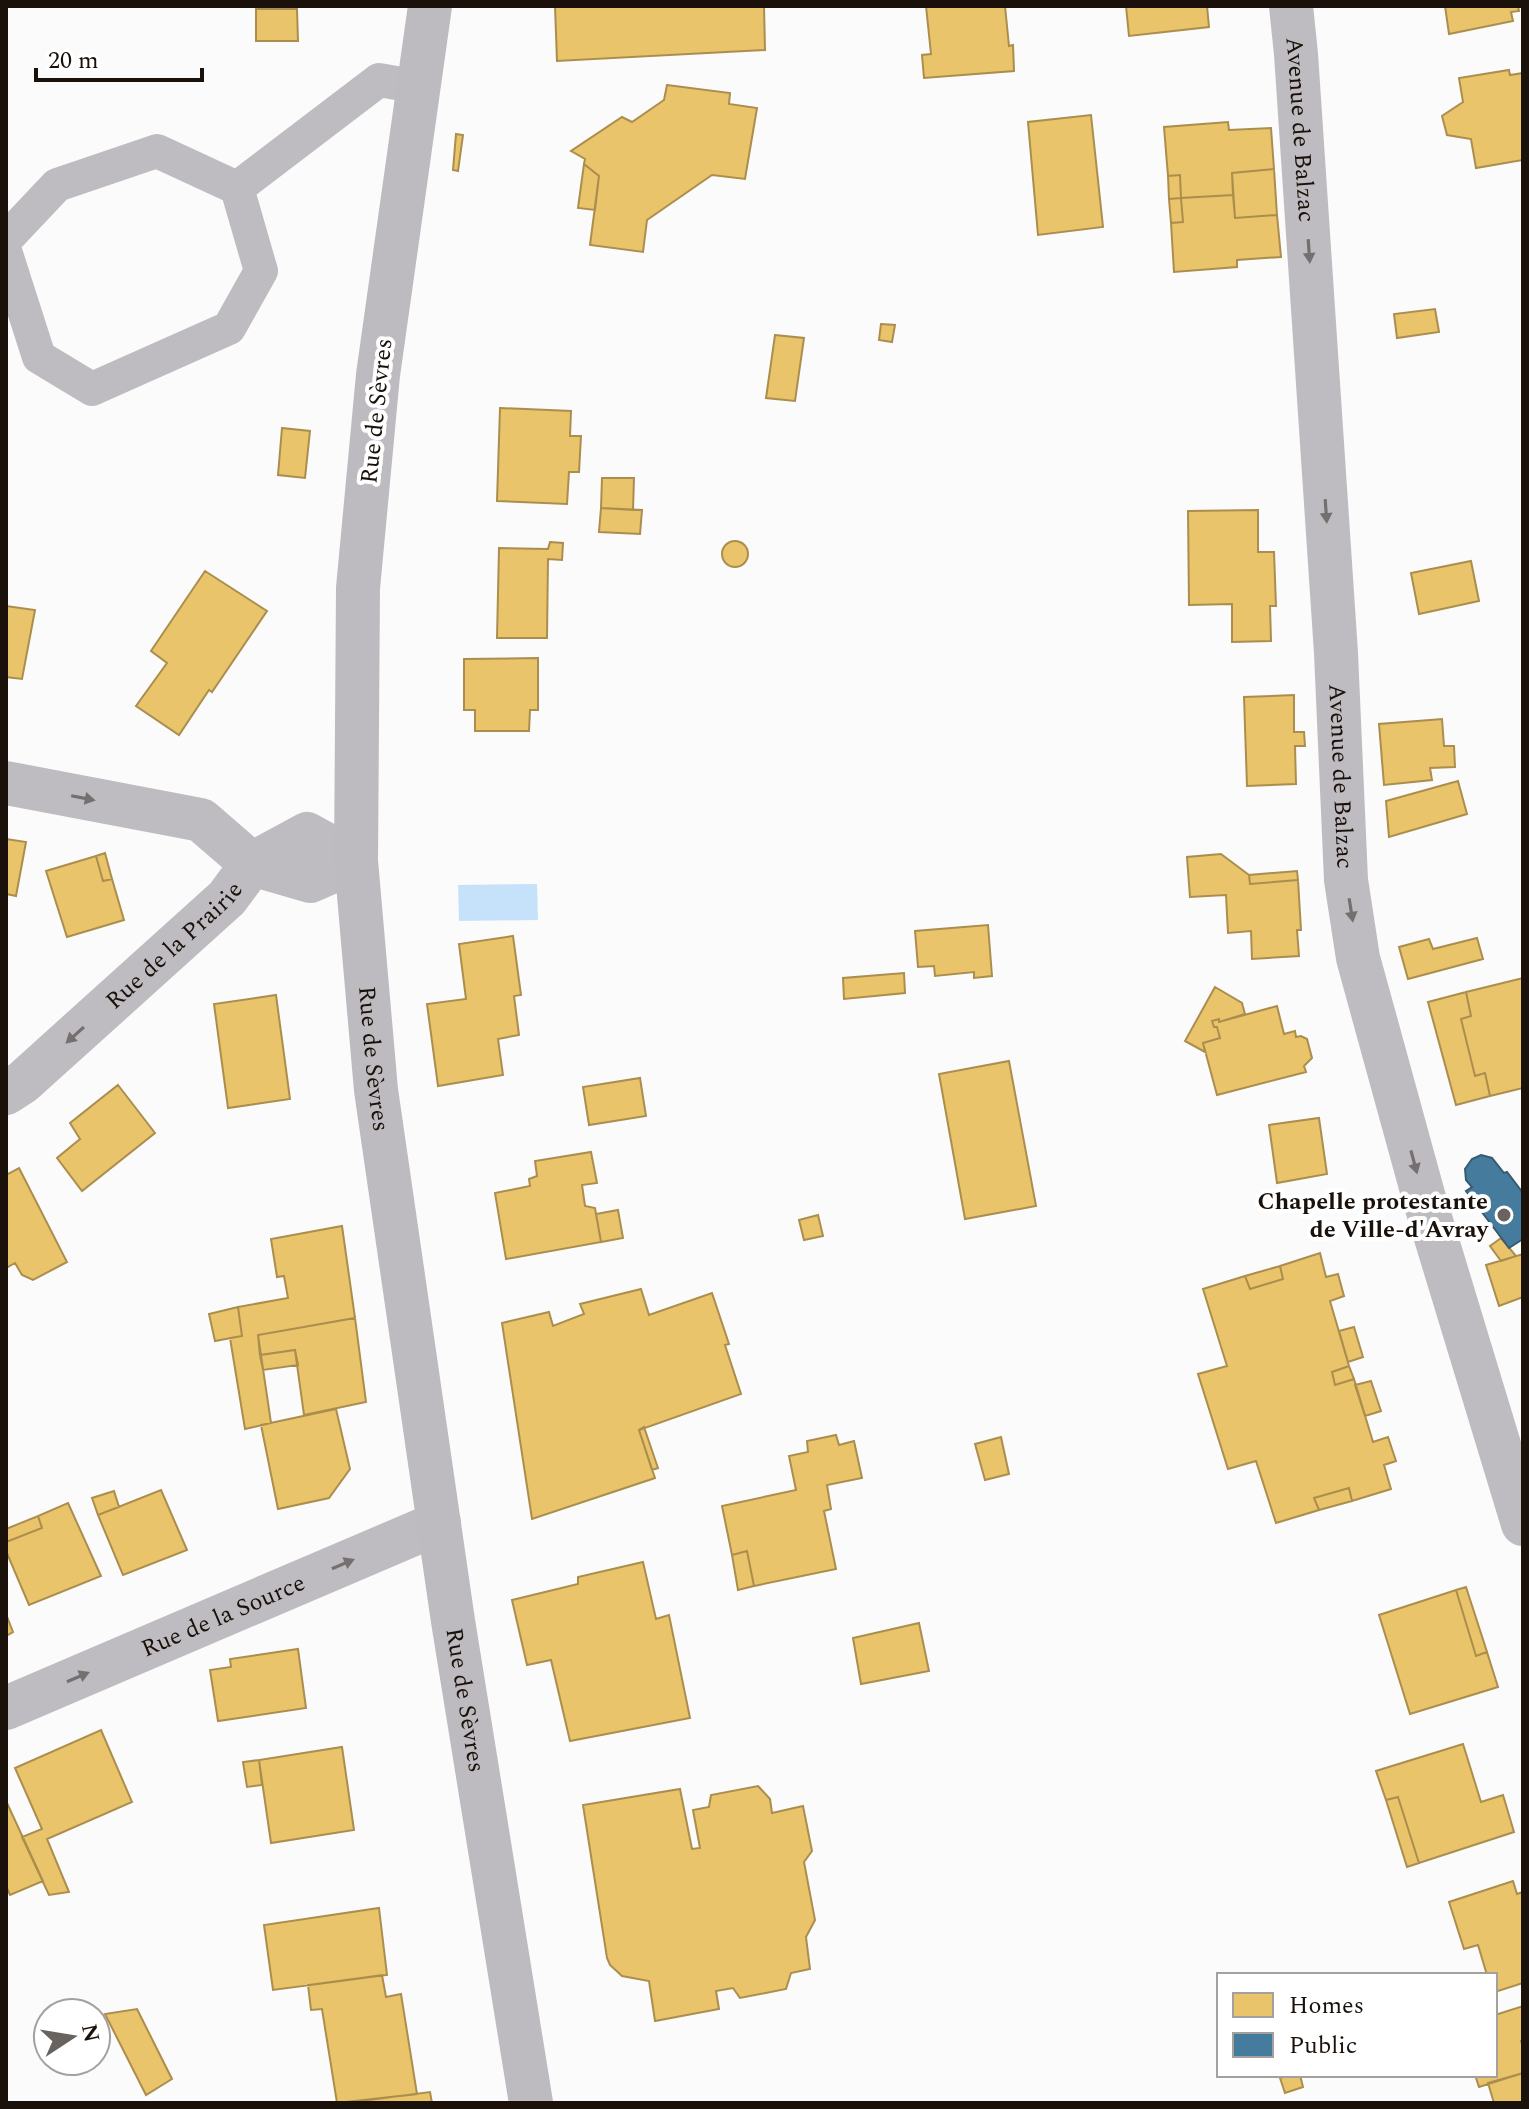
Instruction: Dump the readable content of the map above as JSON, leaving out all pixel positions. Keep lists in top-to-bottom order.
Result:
{
  "streets": {
    "main road": ["Rue de Sèvres"],
    "street": ["Avenue de Balzac", "Rue de la Prairie", "Rue de la Source"]
  },
  "crossings": [
    ["Rue de Sèvres", "Rue de la Source"]
  ],
  "one_way": ["Avenue de Balzac", "Rue de la Prairie", "Rue de la Source"],
  "places": ["Chapelle protestante de Ville-d'Avray"],
  "legend": ["Homes", "Public"],
  "scale_bar": "20 m",
  "north": "right"
}
